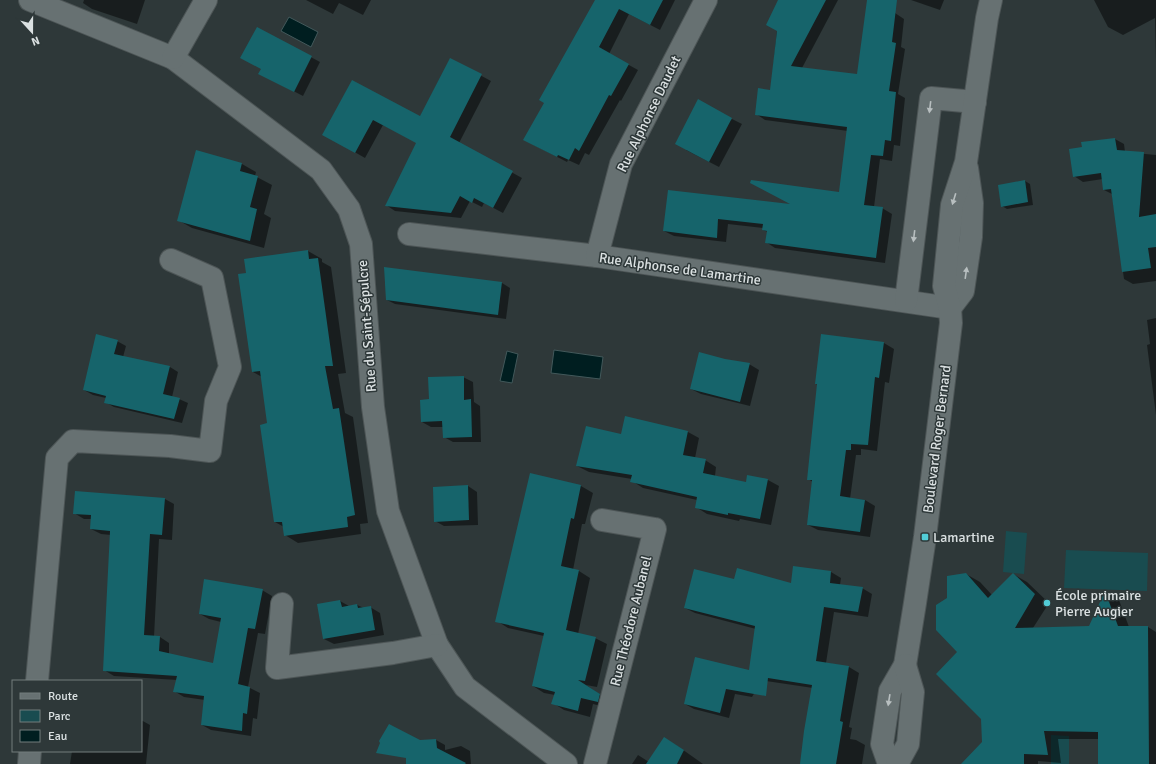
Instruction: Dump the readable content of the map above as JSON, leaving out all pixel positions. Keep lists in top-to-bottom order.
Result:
{
  "streets": {
    "street": [
      "Rue Alphonse Daudet",
      "Rue Alphonse de Lamartine",
      "Rue du Saint-Sépulcre",
      "Boulevard Roger Bernard",
      "Rue Théodore Aubanel"
    ]
  },
  "crossings": [
    ["Rue Alphonse Daudet", "Rue Alphonse de Lamartine"],
    ["Rue Alphonse de Lamartine", "Boulevard Roger Bernard"]
  ],
  "places": {
    "transit": ["Lamartine"],
    "other": ["École primaire Pierre Augier"]
  },
  "legend": ["Route", "Parc", "Eau"],
  "north": "bottom"
}
